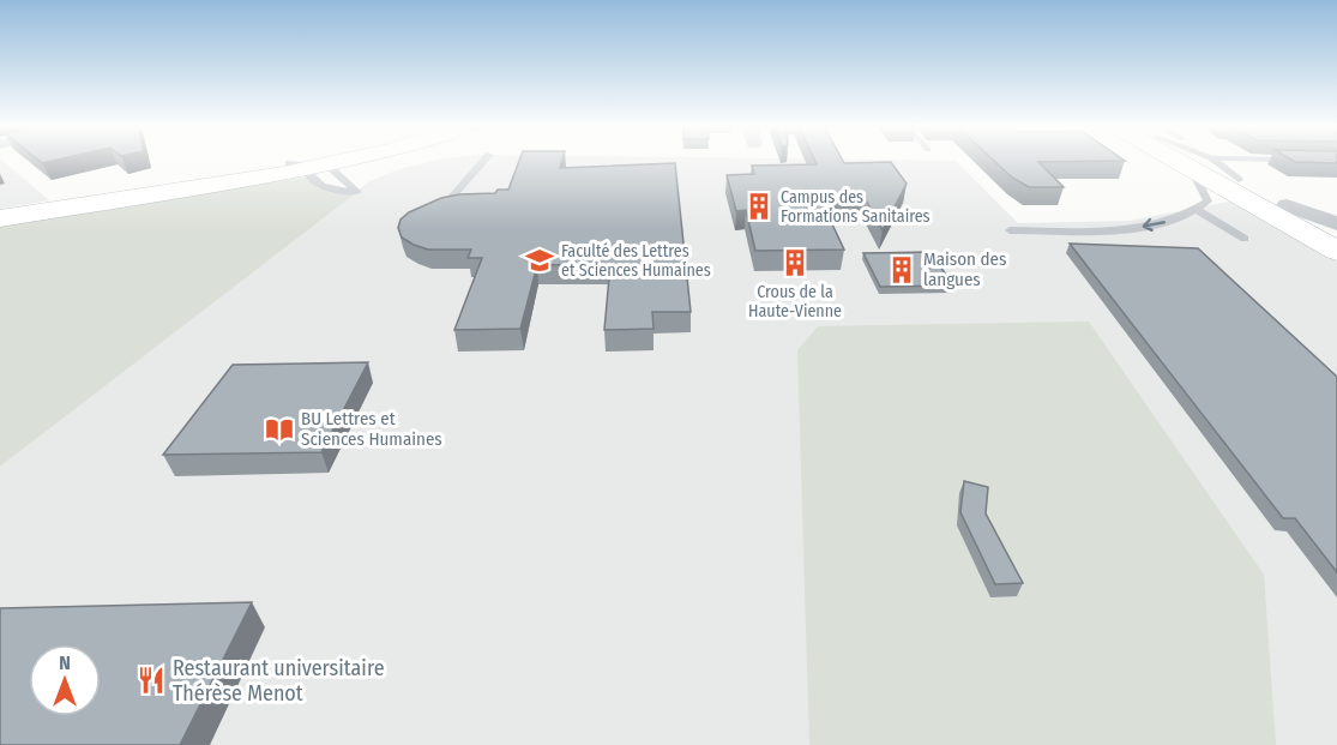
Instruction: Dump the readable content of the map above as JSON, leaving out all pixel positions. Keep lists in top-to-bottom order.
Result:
{
  "places": {
    "building": ["Campus des Formations Sanitaires", "Crous de la Haute-Vienne", "Maison des langues"],
    "school or university": ["Faculté des Lettres et Sciences Humaines"],
    "library": ["BU Lettres et Sciences Humaines"],
    "restaurant": ["Restaurant universitaire Thérèse Menot"]
  },
  "north": "top"
}
